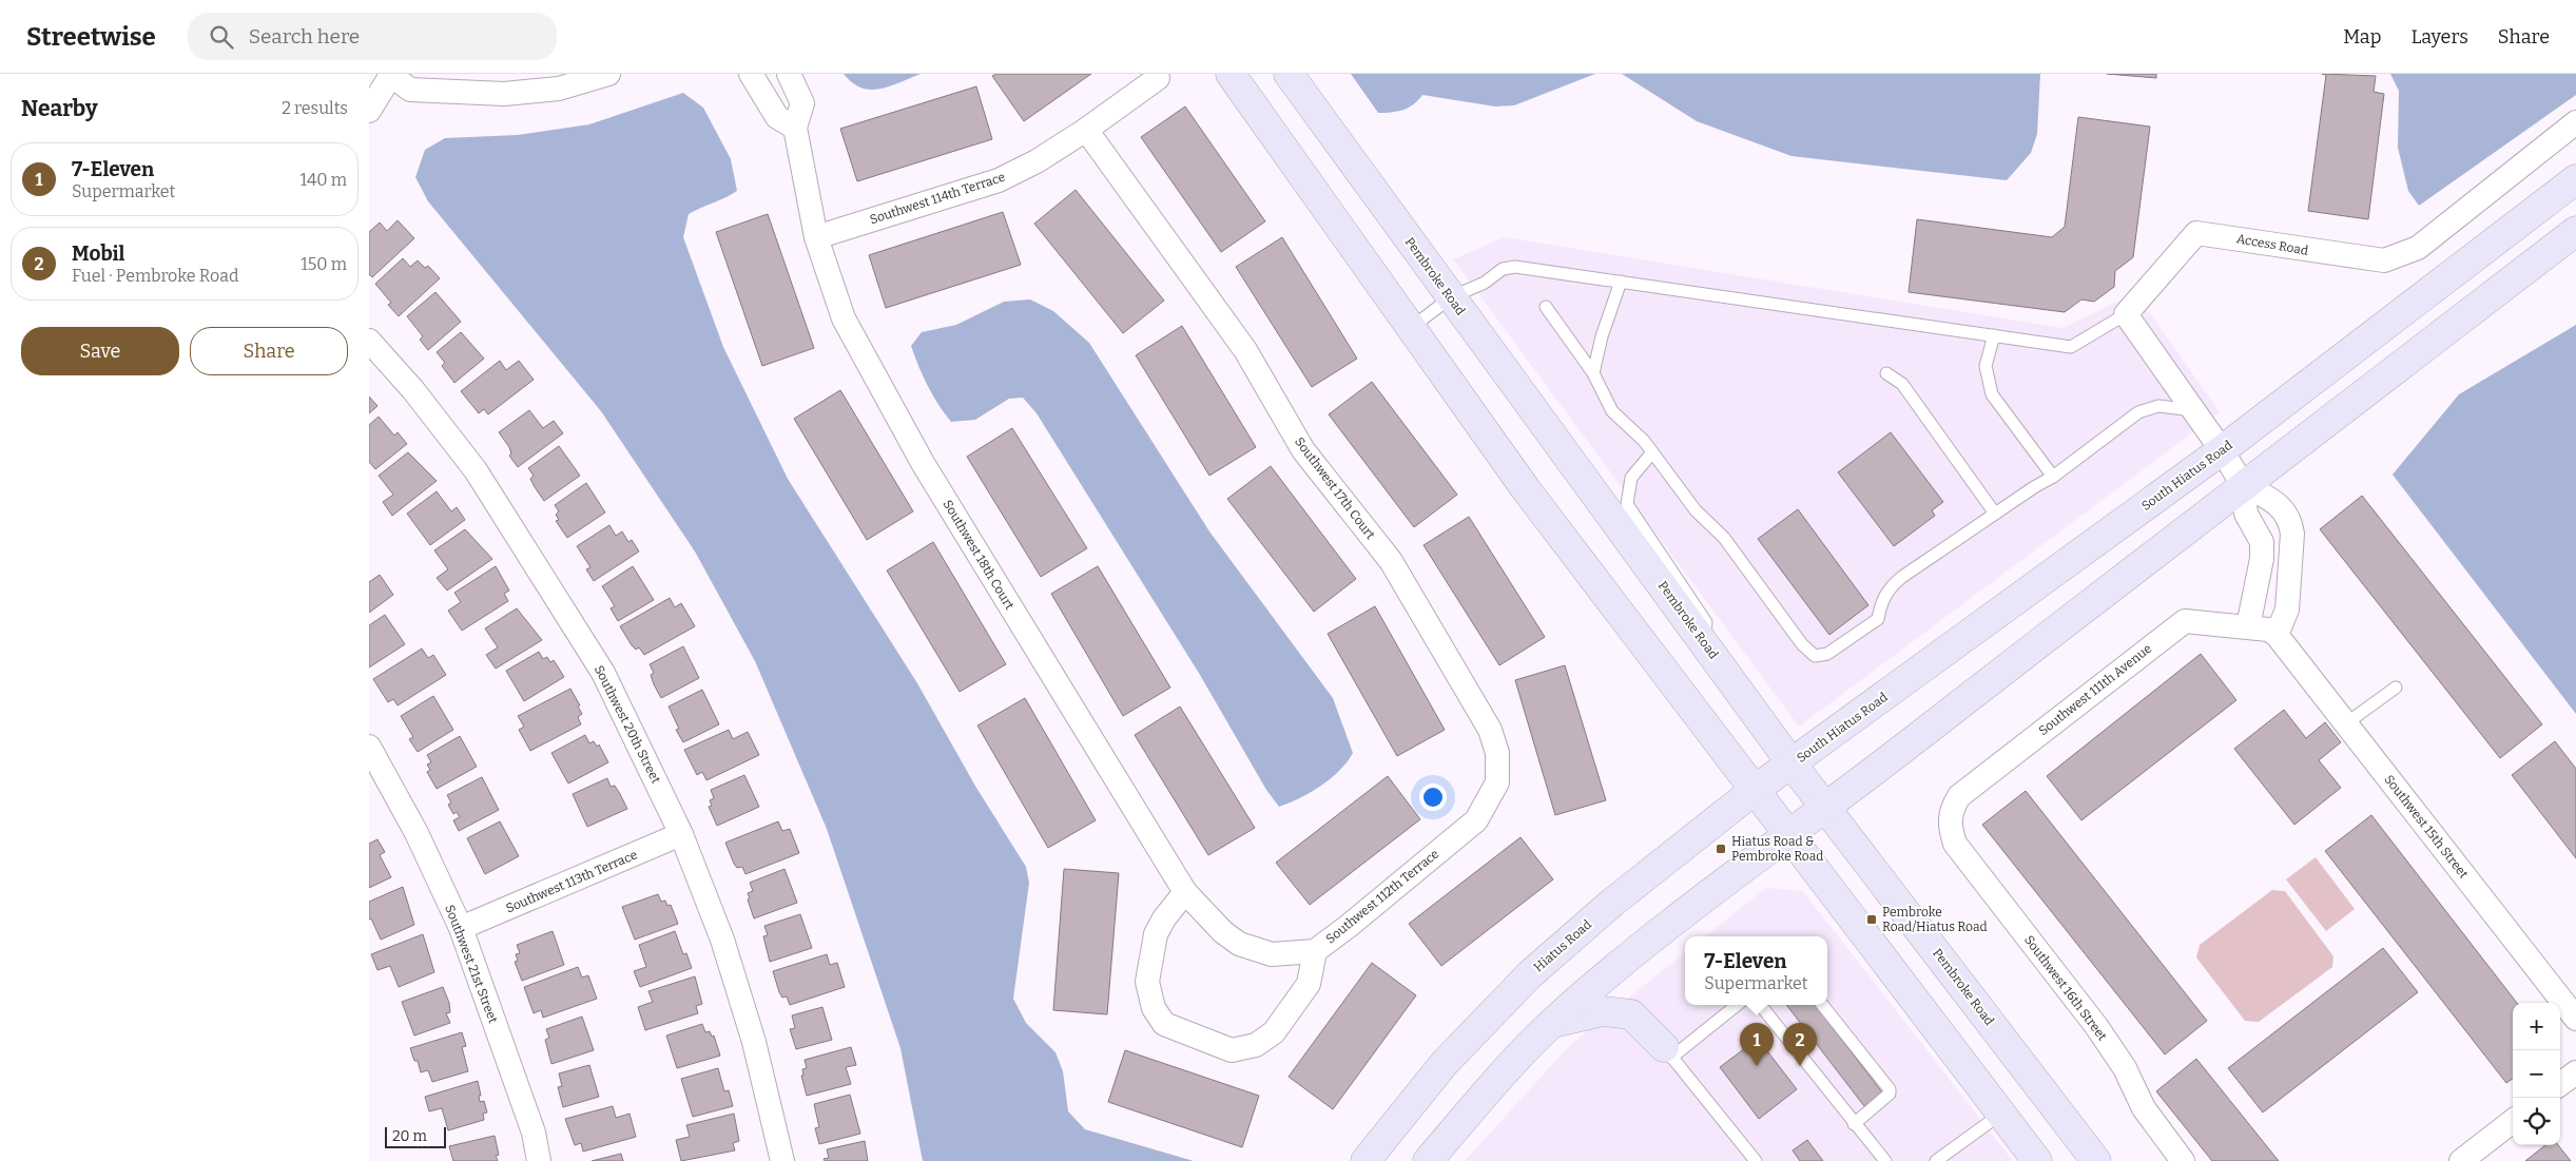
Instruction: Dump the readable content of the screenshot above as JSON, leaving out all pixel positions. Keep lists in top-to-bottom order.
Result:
{
  "streets": {
    "main road": ["Pembroke Road", "South Hiatus Road", "Hiatus Road"],
    "street": [
      "Southwest 114th Terrace",
      "Access Road",
      "Southwest 17th Court",
      "Southwest 18th Court",
      "Southwest 111th Avenue",
      "Southwest 20th Street",
      "Southwest 15th Street",
      "Southwest 113th Terrace",
      "Southwest 112th Terrace",
      "Southwest 21st Street",
      "Southwest 16th Street"
    ]
  },
  "crossings": [
    ["Southwest 114th Terrace", "Southwest 17th Court"],
    ["Southwest 114th Terrace", "Southwest 18th Court"],
    ["Pembroke Road", "South Hiatus Road"],
    ["Pembroke Road", "Hiatus Road"],
    ["South Hiatus Road", "Hiatus Road"],
    ["Southwest 17th Court", "Southwest 112th Terrace"],
    ["Southwest 18th Court", "Southwest 112th Terrace"],
    ["Southwest 111th Avenue", "Southwest 15th Street"],
    ["Southwest 111th Avenue", "Southwest 16th Street"],
    ["Southwest 20th Street", "Southwest 113th Terrace"],
    ["Southwest 113th Terrace", "Southwest 21st Street"]
  ],
  "places": {
    "transit": ["Hiatus Road & Pembroke Road", "Pembroke Road/Hiatus Road"]
  },
  "scale_bar": "20 m",
  "page": {
    "header": "Streetwise",
    "search": "Search here",
    "nav": ["Map", "Layers", "Share"],
    "heading": ["Nearby", "2 results"],
    "list": [
      {
        "mark": "1",
        "name": "7-Eleven",
        "note": "Supermarket",
        "value": "140 m"
      },
      {
        "mark": "2",
        "name": "Mobil",
        "note": "Fuel · Pembroke Road",
        "value": "150 m"
      }
    ],
    "buttons": ["Save", "Share"],
    "popup": ["7-Eleven", "Supermarket"],
    "map_buttons": ["+", "−"],
    "pins": ["1", "2"],
    "scale": "20 m"
  }
}
